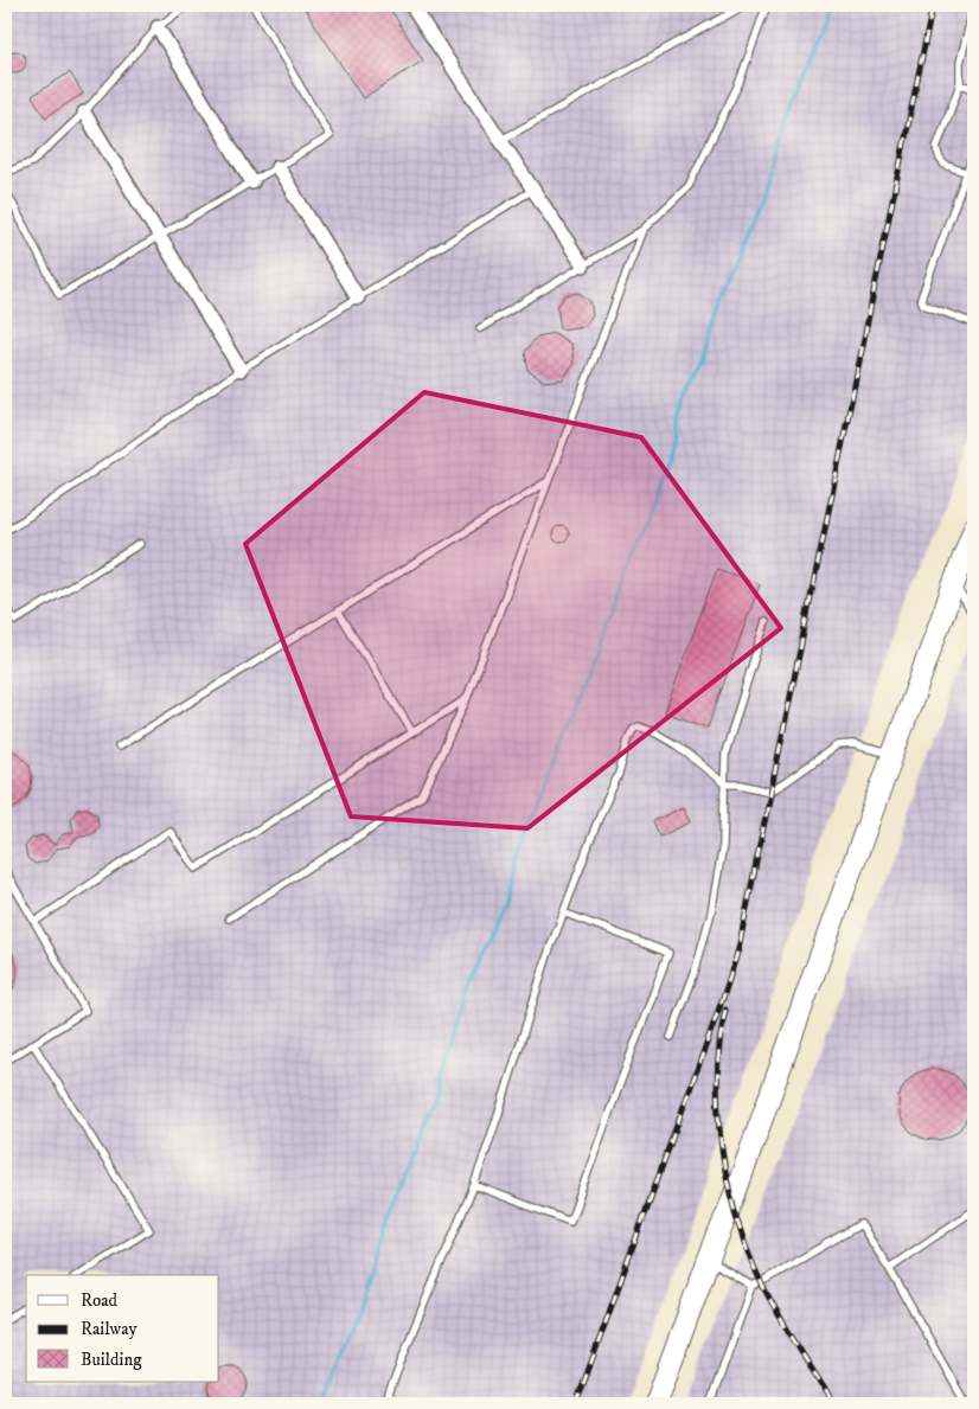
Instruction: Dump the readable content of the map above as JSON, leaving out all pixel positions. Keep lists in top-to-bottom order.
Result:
{
  "legend": ["Road", "Railway", "Building"]
}
